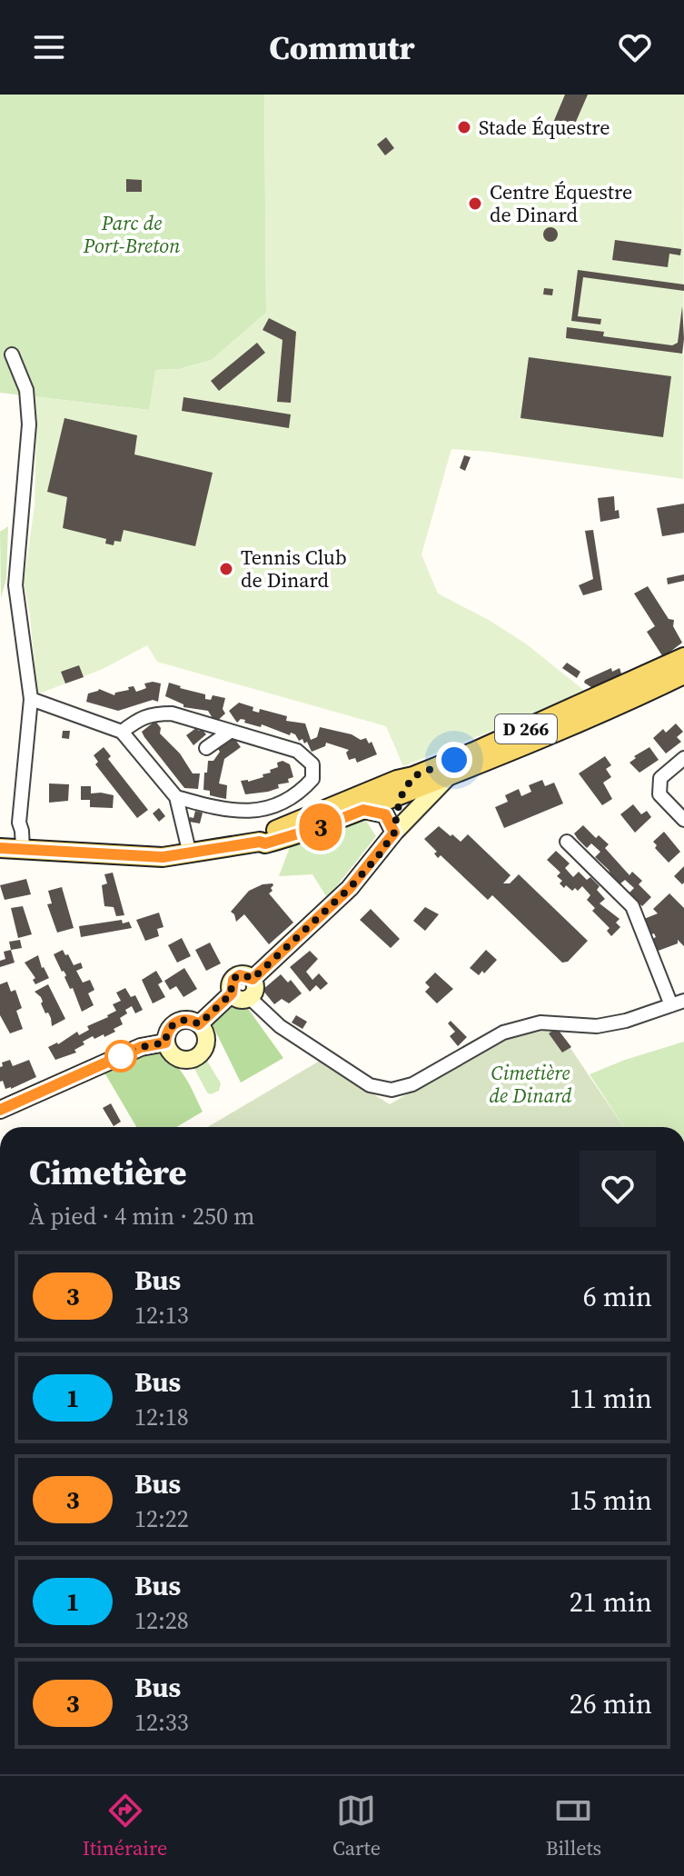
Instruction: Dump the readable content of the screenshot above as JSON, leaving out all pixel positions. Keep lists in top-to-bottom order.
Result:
{
  "streets": {
    "main road": ["D 266"]
  },
  "parks": ["Parc de Port-Breton", "Cimetière de Dinard"],
  "places": ["Stade Équestre", "Centre Équestre de Dinard", "Tennis Club de Dinard"],
  "lines": ["bus line 3"],
  "page": {
    "header": "Commutr",
    "on_map": "3",
    "heading": ["Cimetière", "À pied · 4 min · 250 m"],
    "list": [
      {
        "mark": "3",
        "name": "Bus",
        "note": "12:13",
        "value": "6 min"
      },
      {
        "mark": "1",
        "name": "Bus",
        "note": "12:18",
        "value": "11 min"
      },
      {
        "mark": "3",
        "name": "Bus",
        "note": "12:22",
        "value": "15 min"
      },
      {
        "mark": "1",
        "name": "Bus",
        "note": "12:28",
        "value": "21 min"
      },
      {
        "mark": "3",
        "name": "Bus",
        "note": "12:33",
        "value": "26 min"
      }
    ],
    "tabs": ["Itinéraire", "Carte", "Billets"]
  }
}
